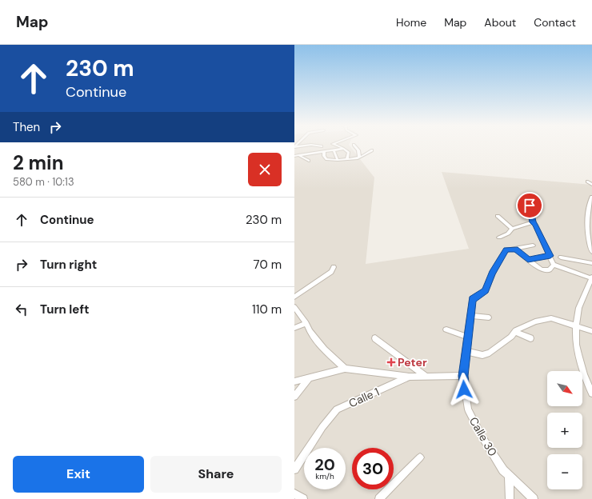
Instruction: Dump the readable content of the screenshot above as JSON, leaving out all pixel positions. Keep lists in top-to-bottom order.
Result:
{
  "streets": {
    "street": ["Calle 1", "Calle 30"]
  },
  "crossings": [
    ["Calle 1", "Calle 30"]
  ],
  "places": {
    "health": ["Peter"]
  },
  "north": "bottom right",
  "page": {
    "header": "Map",
    "nav": [
      "Home",
      "Map",
      "About",
      "Contact"
    ],
    "turn": ["230 m", "Continue"],
    "then": "Then",
    "heading": ["2 min", "580 m · 10:13"],
    "list": [
      {
        "name": "Continue",
        "value": "230 m"
      },
      {
        "name": "Turn right",
        "value": "70 m"
      },
      {
        "name": "Turn left",
        "value": "110 m"
      }
    ],
    "map_buttons": ["+", "−"],
    "speed": "20 km/h",
    "limit": "30",
    "buttons": ["Exit", "Share"]
  }
}
